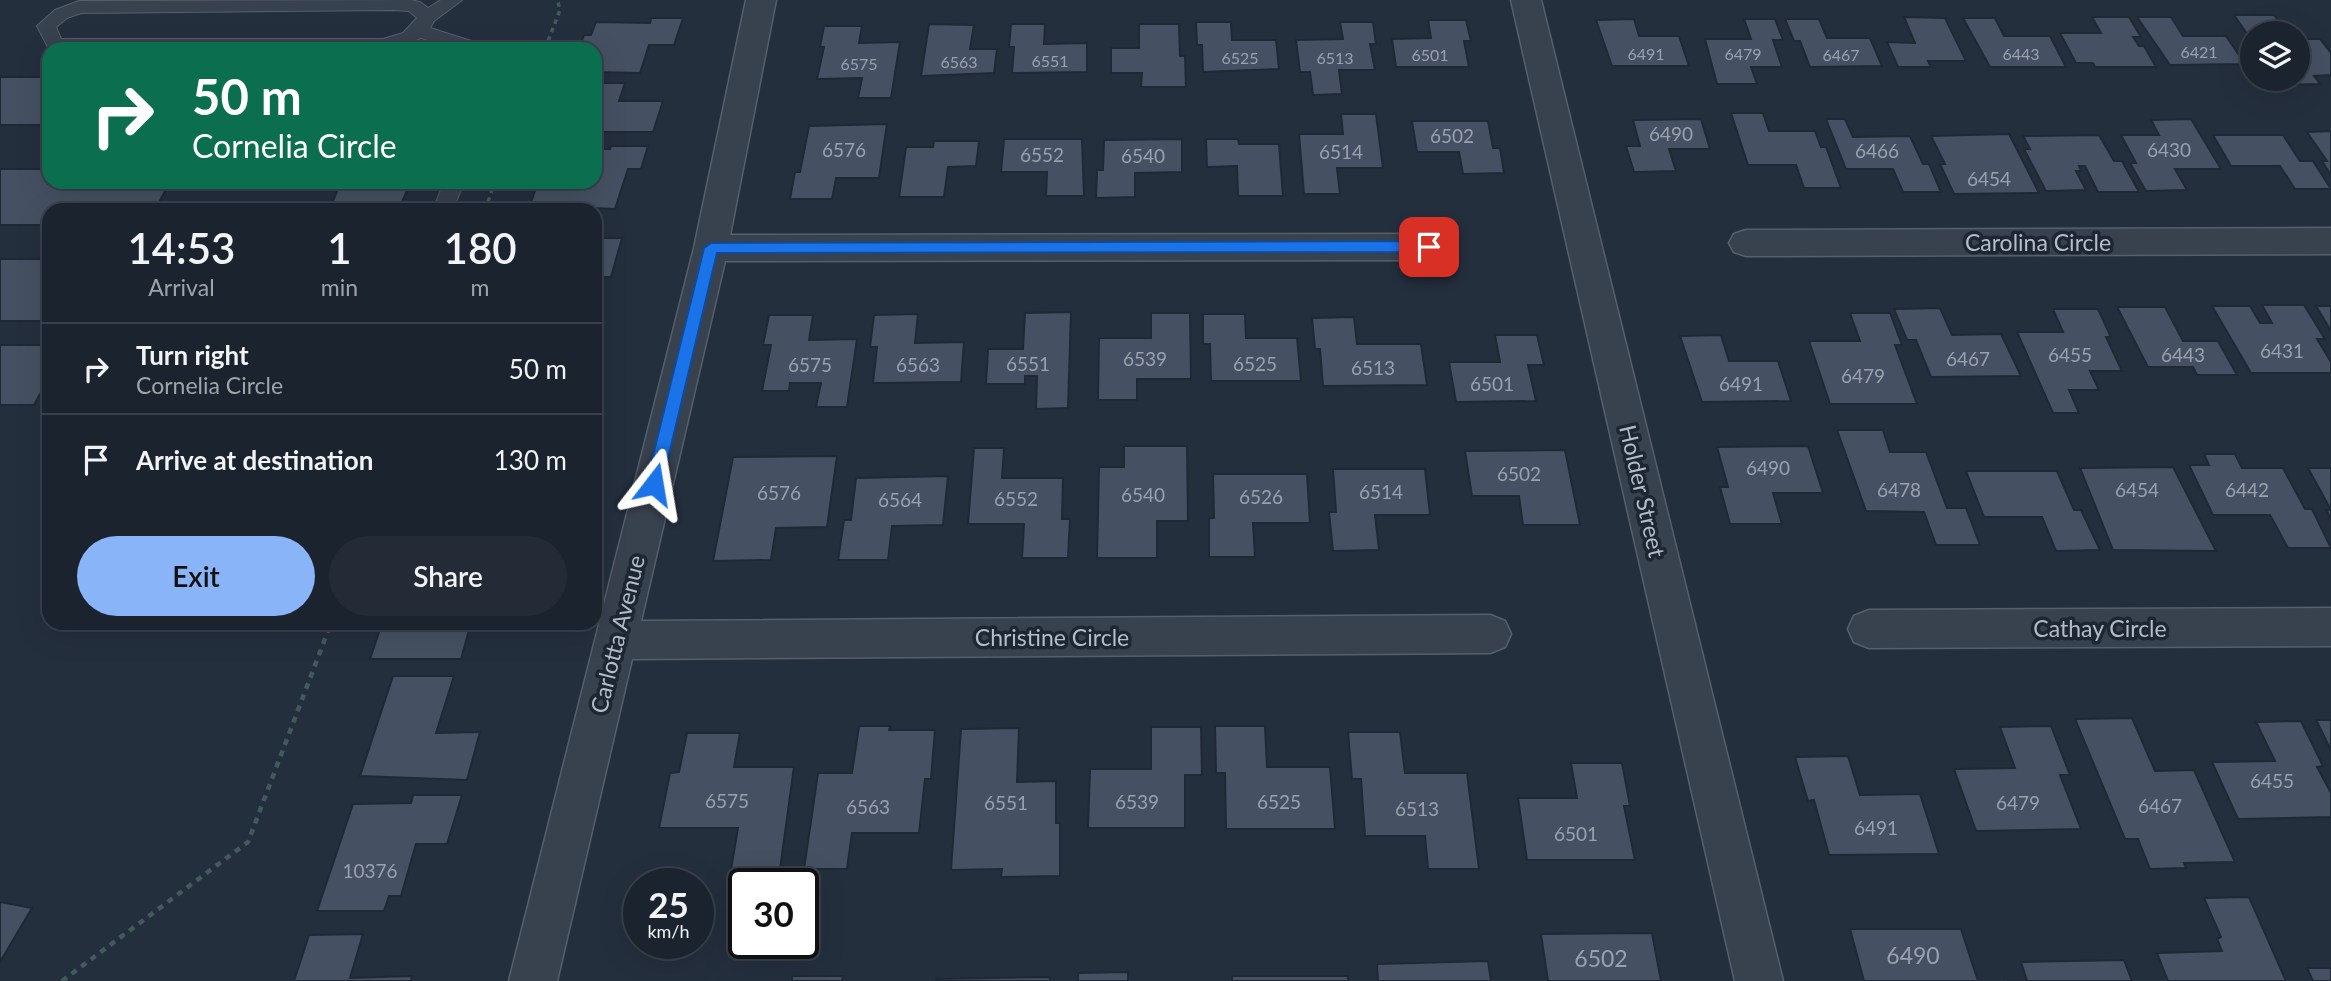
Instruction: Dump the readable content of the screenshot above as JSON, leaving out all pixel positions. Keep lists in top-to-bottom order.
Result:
{
  "streets": {
    "street": [
      "Carolina Circle",
      "Holder Street",
      "Cathay Circle",
      "Carlotta Avenue",
      "Christine Circle"
    ]
  },
  "crossings": [
    ["Carlotta Avenue", "Christine Circle"]
  ],
  "house_numbers": [
    "6421",
    "6491",
    "6479",
    "6443",
    "6501",
    "6467",
    "6525",
    "6513",
    "6551",
    "6563",
    "6575",
    "6490",
    "6502",
    "6576",
    "6430",
    "6466",
    "6514",
    "6552",
    "6540",
    "6454",
    "6431",
    "6455",
    "6443",
    "6539",
    "6467",
    "6551",
    "6525",
    "6575",
    "6563",
    "6513",
    "6479",
    "6501",
    "6491",
    "6490",
    "6502",
    "6478",
    "6454",
    "6442",
    "6514",
    "6576",
    "6540",
    "6526",
    "6552",
    "6564",
    "6455",
    "6575",
    "6539",
    "6525",
    "6551",
    "6479",
    "6467",
    "6563",
    "6513",
    "6491",
    "6501",
    "10376",
    "6490",
    "6502"
  ],
  "page": {
    "turn": ["50 m", "Cornelia Circle"],
    "eta": [
      "14:53",
      "Arrival",
      "1",
      "min",
      "180",
      "m"
    ],
    "list": [
      {
        "name": "Turn right",
        "note": "Cornelia Circle",
        "value": "50 m"
      },
      {
        "name": "Arrive at destination",
        "value": "130 m"
      }
    ],
    "buttons": ["Exit", "Share"],
    "speed": "25 km/h",
    "limit": "30"
  }
}
